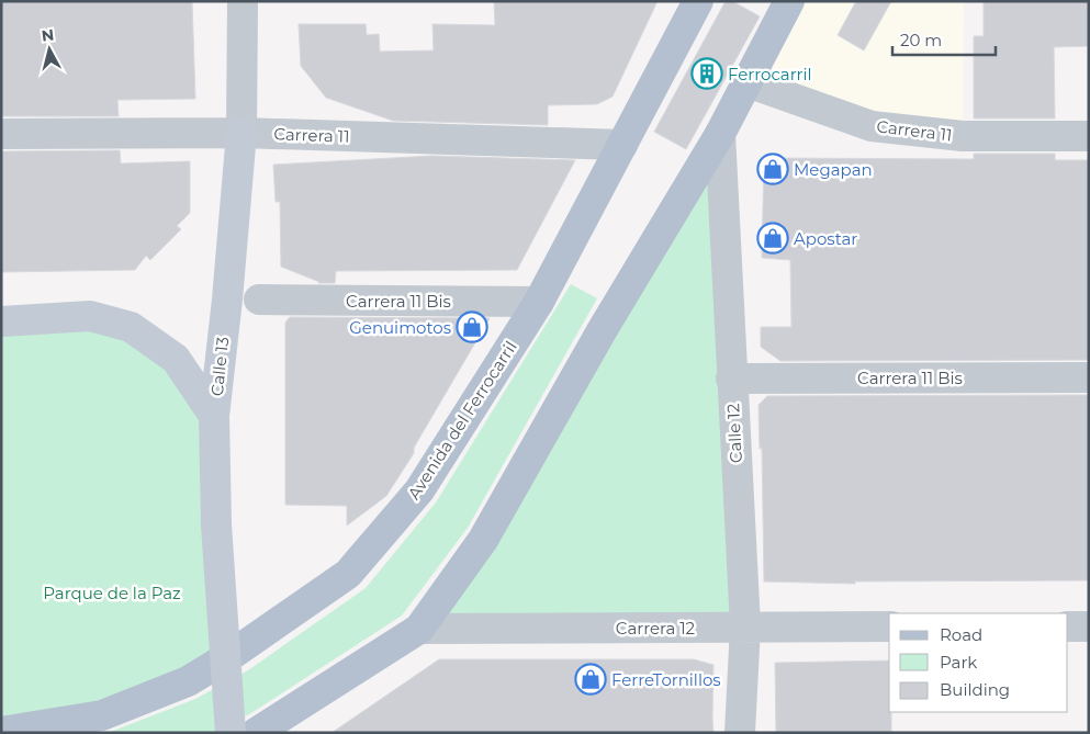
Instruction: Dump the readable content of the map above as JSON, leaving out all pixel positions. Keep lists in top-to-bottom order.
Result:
{
  "streets": {
    "main road": ["Calle 13", "Avenida del Ferrocarril"],
    "street": [
      "Carrera 11",
      "Carrera 11 Bis",
      "Calle 12",
      "Carrera 12"
    ]
  },
  "crossings": [
    ["Carrera 11", "Calle 13"],
    ["Carrera 11", "Avenida del Ferrocarril"],
    ["Carrera 11 Bis", "Avenida del Ferrocarril"],
    ["Carrera 11 Bis", "Calle 12"],
    ["Calle 12", "Carrera 12"]
  ],
  "parks": ["Parque de la Paz"],
  "places": {
    "building": ["Ferrocarril"],
    "shop": [
      "Megapan",
      "Apostar",
      "Genuimotos",
      "FerreTornillos"
    ]
  },
  "legend": ["Road", "Park", "Building"],
  "scale_bar": "20 m",
  "north": "top"
}
